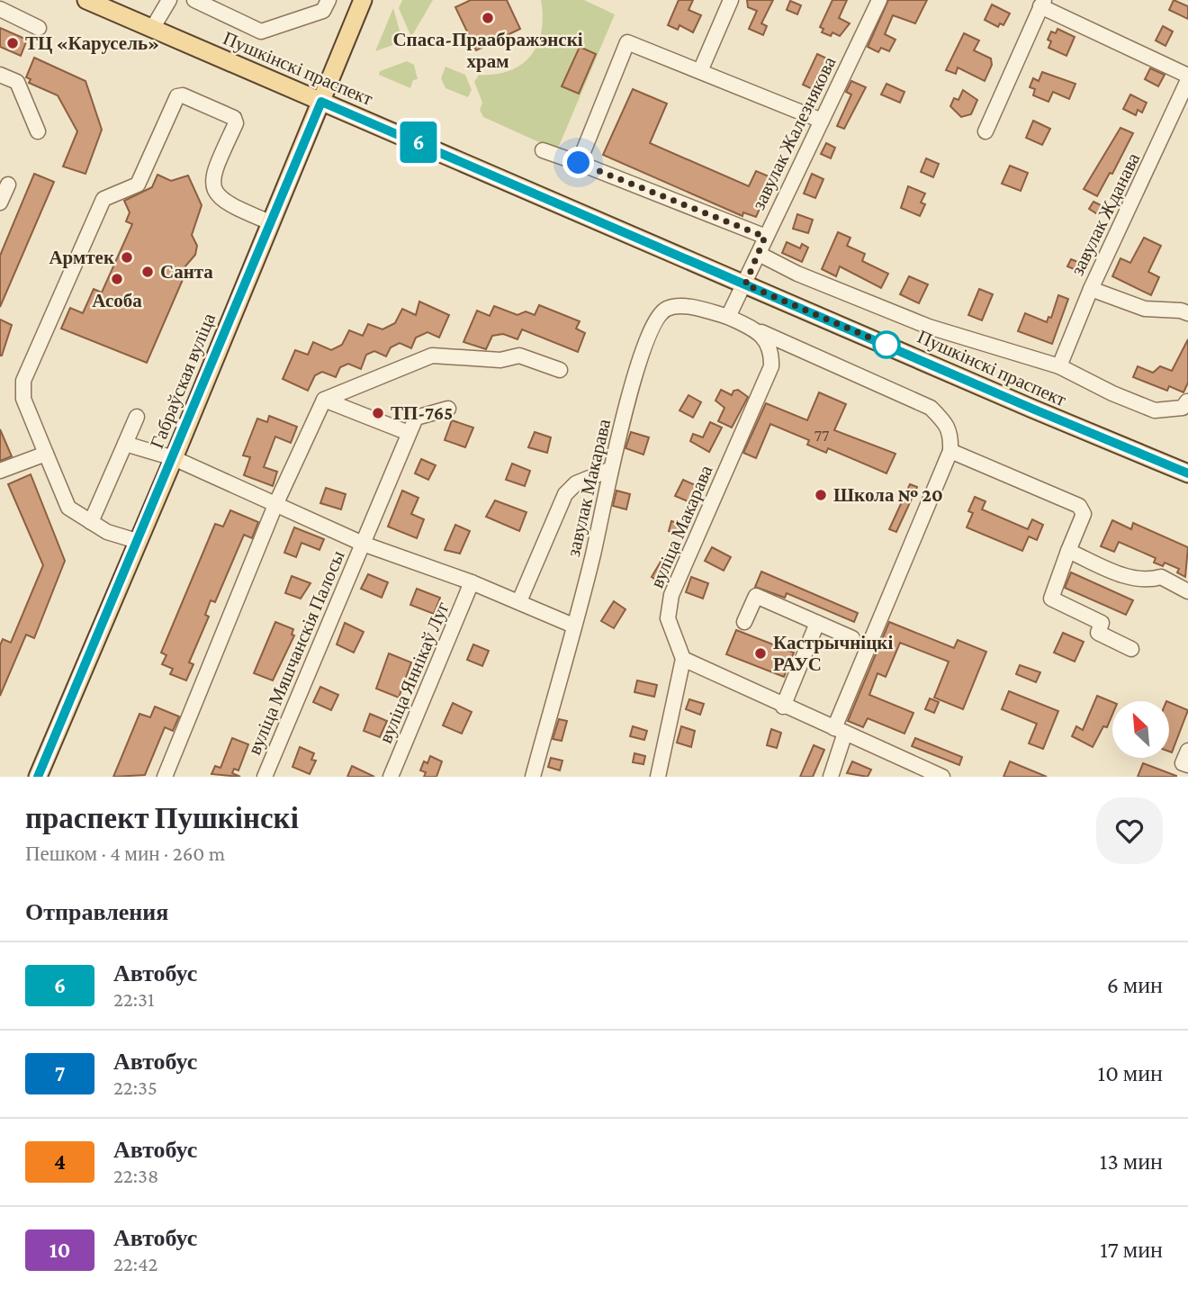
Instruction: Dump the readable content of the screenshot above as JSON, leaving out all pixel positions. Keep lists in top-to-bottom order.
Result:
{
  "streets": {
    "main road": ["Пушкінскі праспект", "Габраўская вуліца"],
    "street": [
      "завулак Жалезнякова",
      "завулак Жданава",
      "завулак Макарава",
      "вуліца Макарава",
      "вуліца Мяшчанскія Палосы",
      "вуліца Яннікаў Луг"
    ]
  },
  "crossings": [
    ["Пушкінскі праспект", "завулак Жалезнякова"],
    ["Пушкінскі праспект", "Габраўская вуліца"]
  ],
  "places": [
    "Спаса-Праабражэнскі храм",
    "ТЦ «Карусель»",
    "Армтек",
    "Санта",
    "Асоба",
    "ТП-765",
    "Школа № 20",
    "Кастрычніцкі РАУС"
  ],
  "lines": ["bus line 6"],
  "house_numbers": ["77"],
  "north": "top left",
  "page": {
    "on_map": "6",
    "heading": [
      ["праспект Пушкінскі", "Пешком · 4 мин · 260 m"],
      "Отправления"
    ],
    "list": [
      {
        "mark": "6",
        "name": "Автобус",
        "note": "22:31",
        "value": "6 мин"
      },
      {
        "mark": "7",
        "name": "Автобус",
        "note": "22:35",
        "value": "10 мин"
      },
      {
        "mark": "4",
        "name": "Автобус",
        "note": "22:38",
        "value": "13 мин"
      },
      {
        "mark": "10",
        "name": "Автобус",
        "note": "22:42",
        "value": "17 мин"
      }
    ]
  }
}
